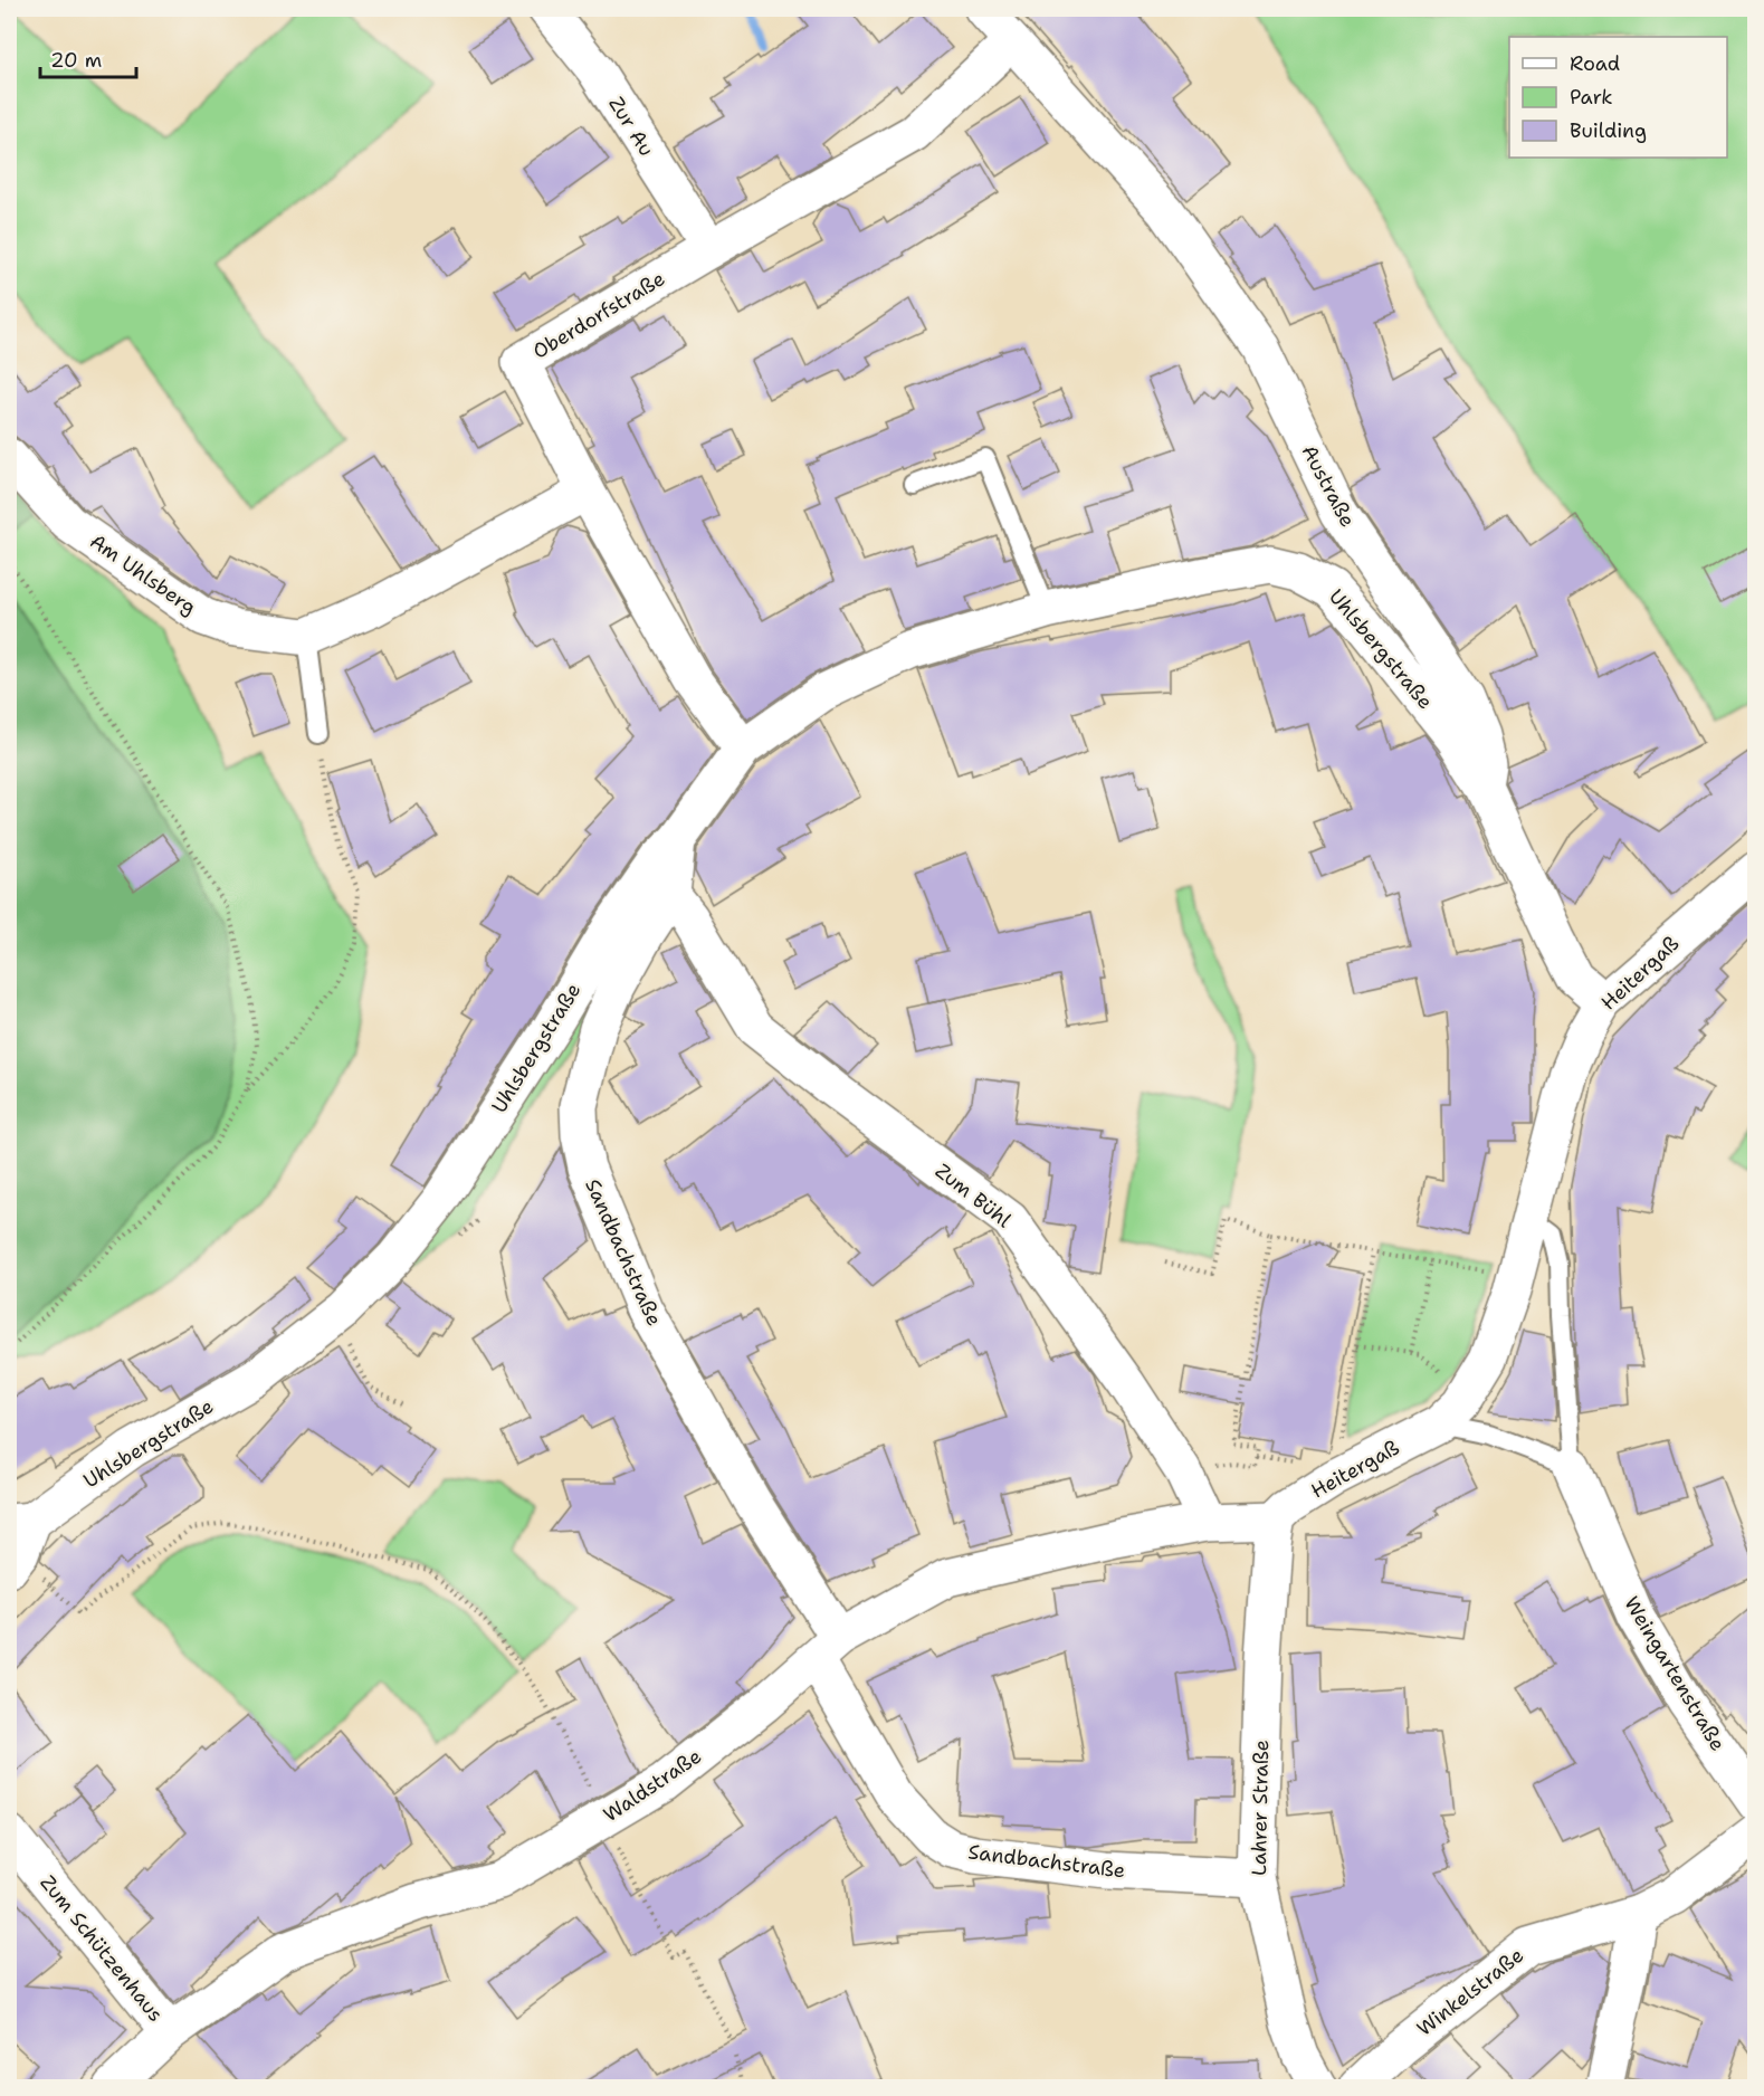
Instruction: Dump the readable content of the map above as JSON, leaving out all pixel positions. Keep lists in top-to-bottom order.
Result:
{
  "streets": {
    "street": [
      "Zur Au",
      "Oberdorfstraße",
      "Austraße",
      "Am Uhlsberg",
      "Uhlsbergstraße",
      "Heitergaß",
      "Zum Bühl",
      "Sandbachstraße",
      "Weingartenstraße",
      "Waldstraße",
      "Lahrer Straße",
      "Zum Schützenhaus",
      "Winkelstraße"
    ]
  },
  "crossings": [
    ["Zur Au", "Oberdorfstraße"],
    ["Oberdorfstraße", "Austraße"],
    ["Oberdorfstraße", "Uhlsbergstraße"],
    ["Austraße", "Uhlsbergstraße"],
    ["Austraße", "Heitergaß"],
    ["Uhlsbergstraße", "Sandbachstraße"],
    ["Heitergaß", "Lahrer Straße"],
    ["Zum Bühl", "Sandbachstraße"],
    ["Zum Bühl", "Waldstraße"],
    ["Sandbachstraße", "Waldstraße"],
    ["Sandbachstraße", "Lahrer Straße"],
    ["Waldstraße", "Zum Schützenhaus"]
  ],
  "legend": ["Road", "Park", "Building"],
  "scale_bar": "20 m"
}
